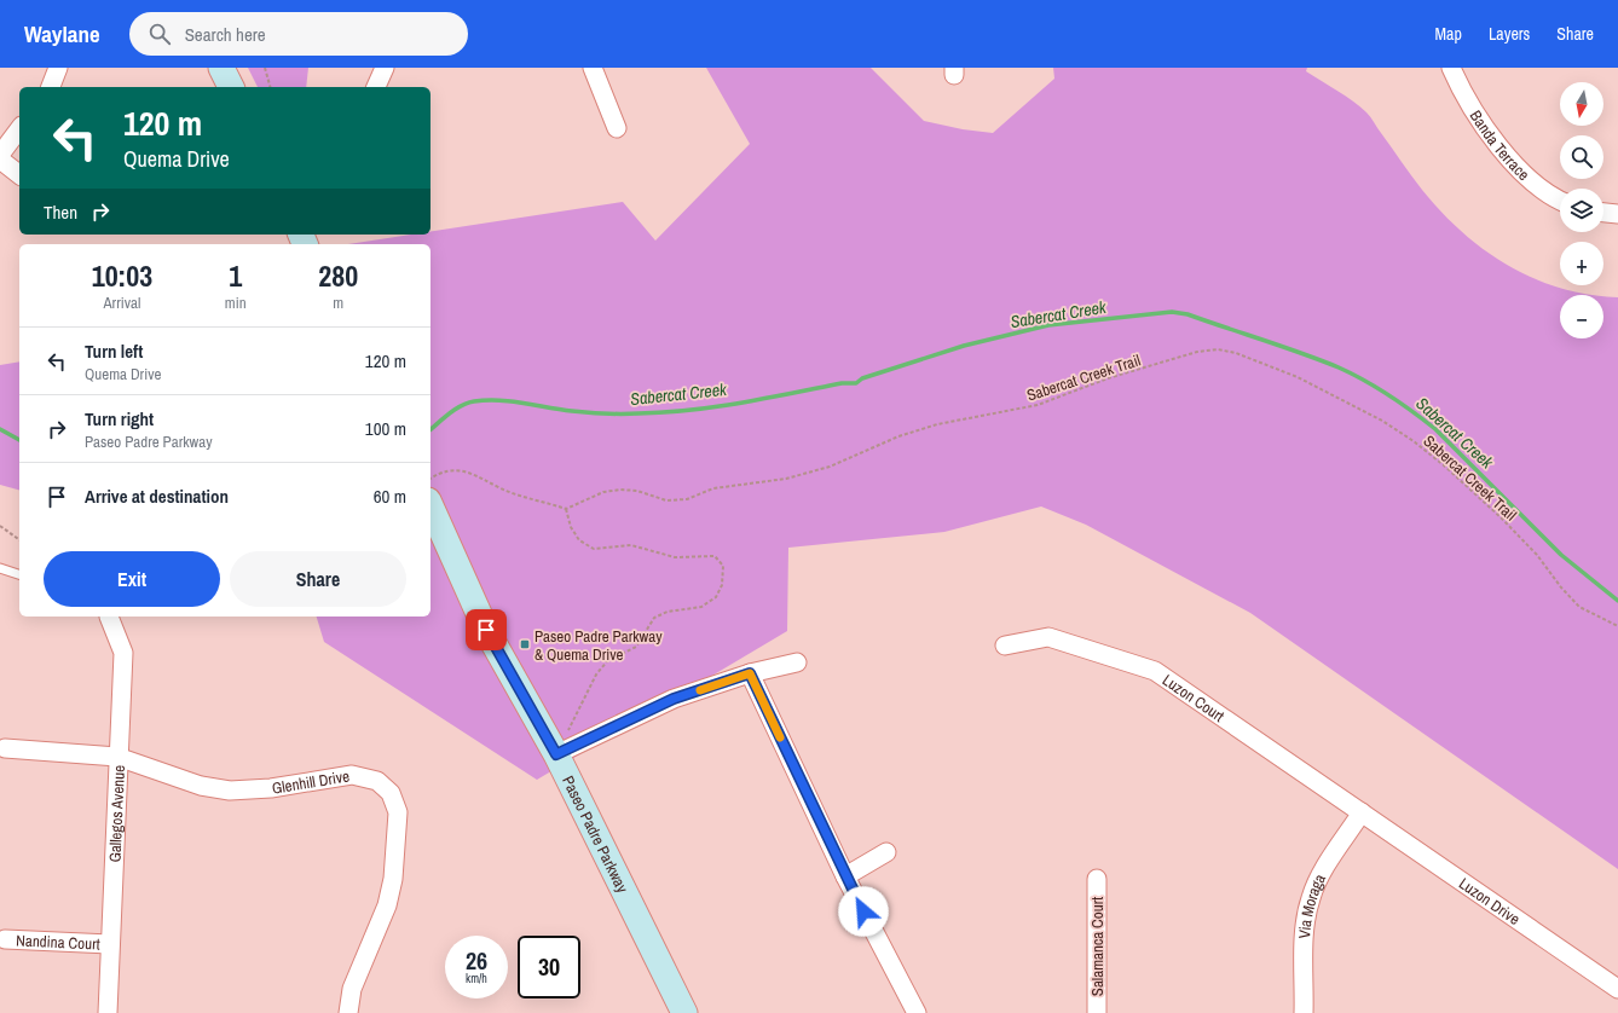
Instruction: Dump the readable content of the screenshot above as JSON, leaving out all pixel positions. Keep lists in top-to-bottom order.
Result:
{
  "streets": {
    "main road": ["Paseo Padre Parkway"],
    "street": [
      "Banda Terrace",
      "Luzon Court",
      "Glenhill Drive",
      "Gallegos Avenue",
      "Luzon Drive",
      "Via Moraga",
      "Nandina Court",
      "Salamanca Court"
    ],
    "path": ["Sabercat Creek Trail"]
  },
  "crossings": [
    ["Luzon Court", "Luzon Drive"],
    ["Luzon Court", "Via Moraga"],
    ["Glenhill Drive", "Gallegos Avenue"],
    ["Gallegos Avenue", "Nandina Court"],
    ["Luzon Drive", "Via Moraga"]
  ],
  "water": ["Sabercat Creek"],
  "places": {
    "transit": ["Paseo Padre Parkway & Quema Drive"]
  },
  "north": "bottom",
  "page": {
    "header": "Waylane",
    "search": "Search here",
    "nav": ["Map", "Layers", "Share"],
    "map_buttons": ["+", "−"],
    "turn": ["120 m", "Quema Drive"],
    "then": "Then",
    "eta": [
      "10:03",
      "Arrival",
      "1",
      "min",
      "280",
      "m"
    ],
    "list": [
      {
        "name": "Turn left",
        "note": "Quema Drive",
        "value": "120 m"
      },
      {
        "name": "Turn right",
        "note": "Paseo Padre Parkway",
        "value": "100 m"
      },
      {
        "name": "Arrive at destination",
        "value": "60 m"
      }
    ],
    "buttons": ["Exit", "Share"],
    "speed": "26 km/h",
    "limit": "30"
  }
}
